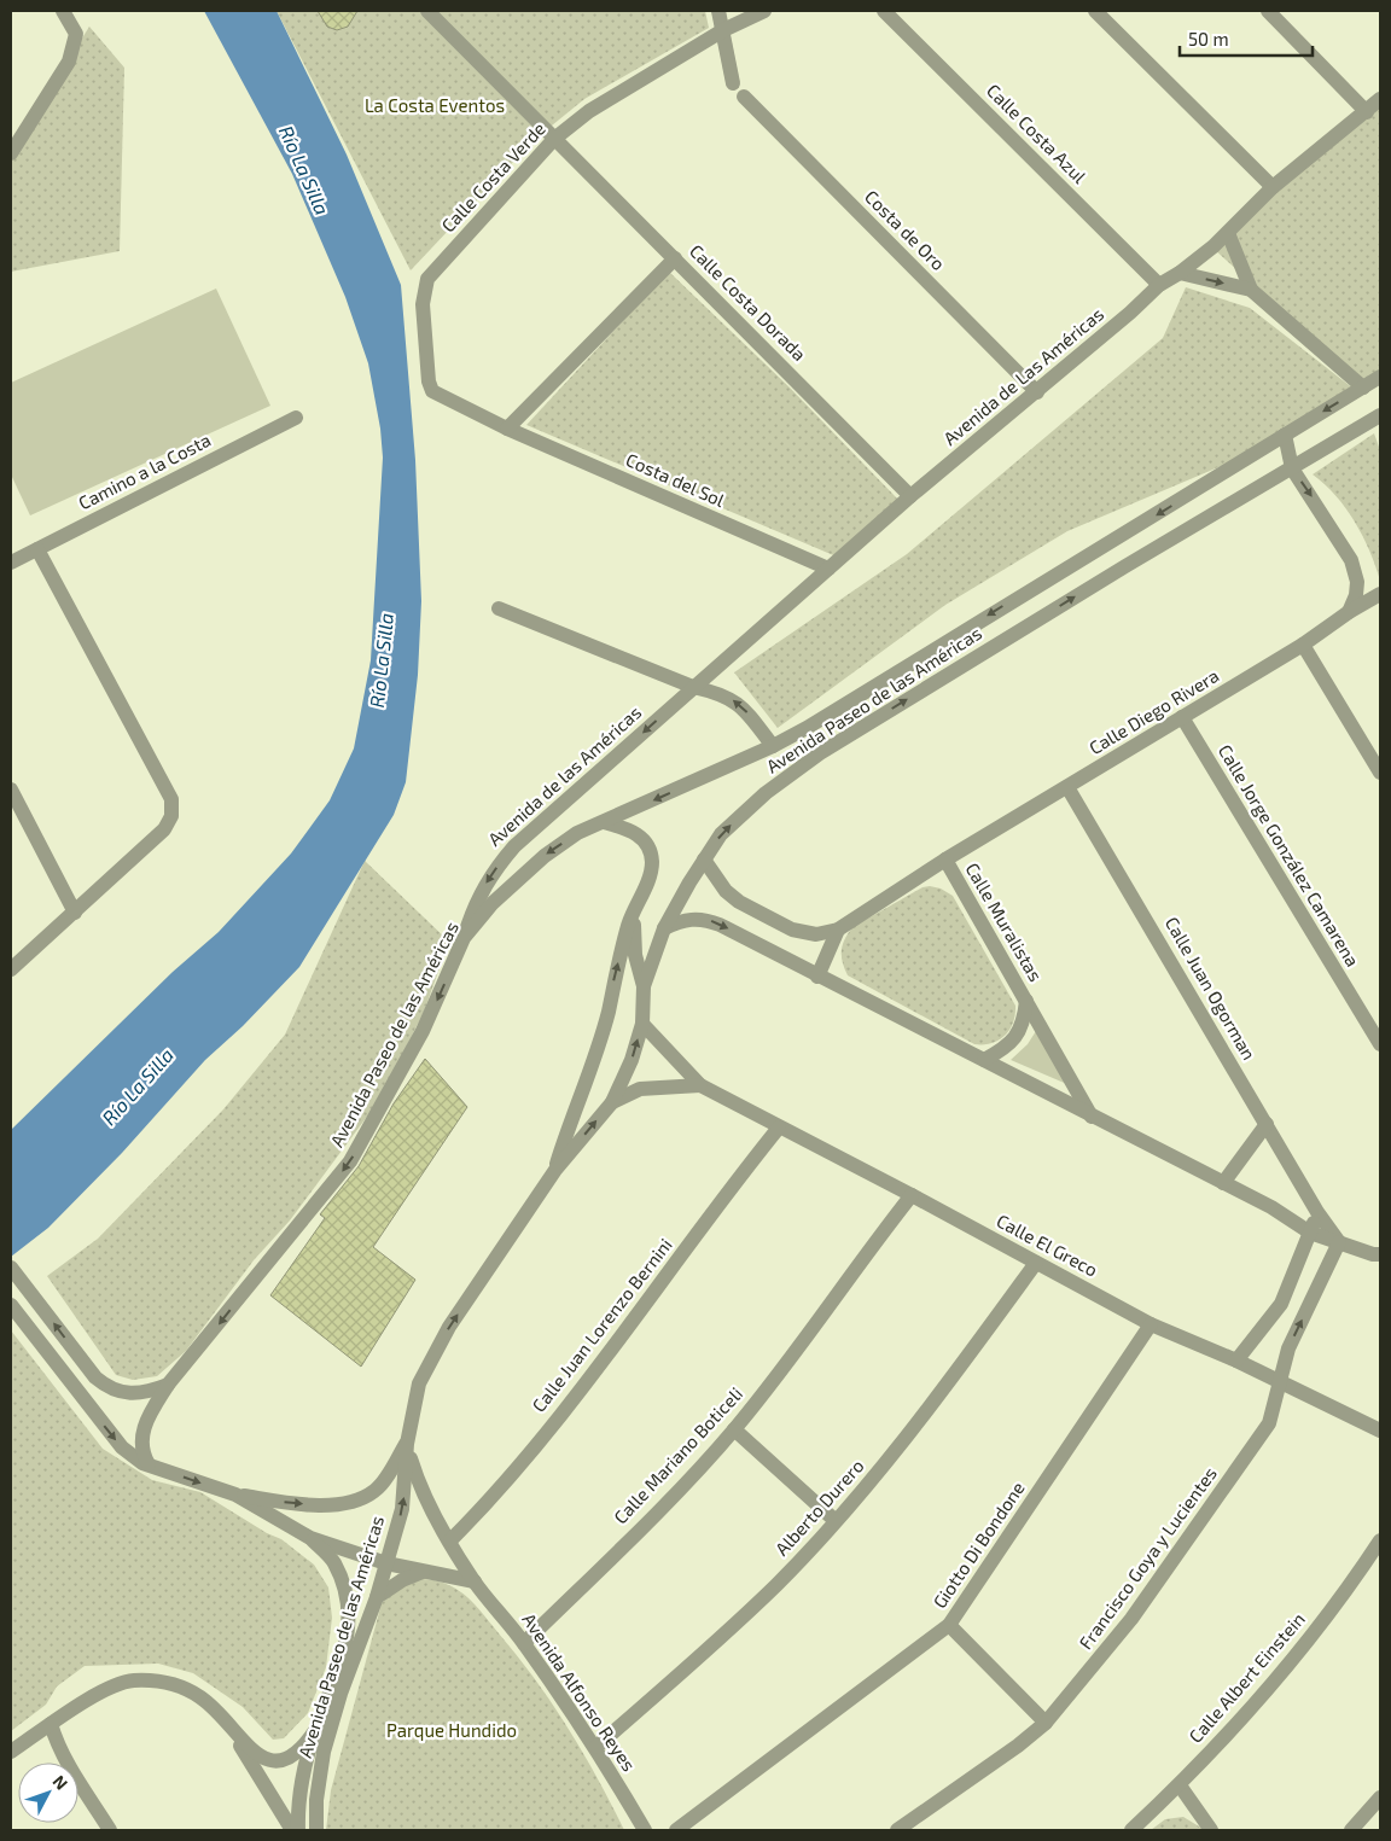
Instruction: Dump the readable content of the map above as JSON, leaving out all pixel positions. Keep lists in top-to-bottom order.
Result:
{
  "streets": {
    "street": [
      "Calle Costa Azul",
      "Calle Costa Verde",
      "Costa de Oro",
      "Calle Costa Dorada",
      "Avenida de Las Américas",
      "Camino a la Costa",
      "Costa del Sol",
      "Avenida Paseo de las Américas",
      "Calle Diego Rivera",
      "Avenida de las Américas",
      "Calle Jorge González Camarena",
      "Calle Muralistas",
      "Calle Juan Ogorman",
      "Calle El Greco",
      "Calle Juan Lorenzo Bernini",
      "Calle Mariano Boticeli",
      "Alberto Durero",
      "Giotto Di Bondone",
      "Francisco Goya y Lucientes",
      "Calle Albert Einstein",
      "Avenida Alfonso Reyes"
    ]
  },
  "crossings": [
    ["Calle Costa Azul", "Avenida de Las Américas"],
    ["Calle Costa Verde", "Calle Costa Dorada"],
    ["Calle Costa Verde", "Costa del Sol"],
    ["Costa de Oro", "Avenida de Las Américas"],
    ["Calle Costa Dorada", "Avenida de Las Américas"],
    ["Avenida de Las Américas", "Costa del Sol"],
    ["Avenida de Las Américas", "Avenida de las Américas"],
    ["Avenida Paseo de las Américas", "Avenida de las Américas"],
    ["Avenida Paseo de las Américas", "Calle Muralistas"],
    ["Avenida Paseo de las Américas", "Calle El Greco"],
    ["Avenida Paseo de las Américas", "Avenida Alfonso Reyes"],
    ["Calle Diego Rivera", "Calle Jorge González Camarena"],
    ["Calle Diego Rivera", "Calle Muralistas"],
    ["Calle Diego Rivera", "Calle Juan Ogorman"],
    ["Calle Juan Ogorman", "Francisco Goya y Lucientes"],
    ["Calle El Greco", "Calle Juan Lorenzo Bernini"],
    ["Calle El Greco", "Calle Mariano Boticeli"],
    ["Calle El Greco", "Alberto Durero"],
    ["Calle El Greco", "Giotto Di Bondone"],
    ["Calle El Greco", "Francisco Goya y Lucientes"],
    ["Calle Juan Lorenzo Bernini", "Avenida Alfonso Reyes"],
    ["Calle Mariano Boticeli", "Avenida Alfonso Reyes"],
    ["Alberto Durero", "Avenida Alfonso Reyes"]
  ],
  "one_way": ["Avenida de las Américas"],
  "water": ["Río La Silla"],
  "parks": ["La Costa Eventos", "Parque Hundido"],
  "scale_bar": "50 m",
  "north": "top right"
}
